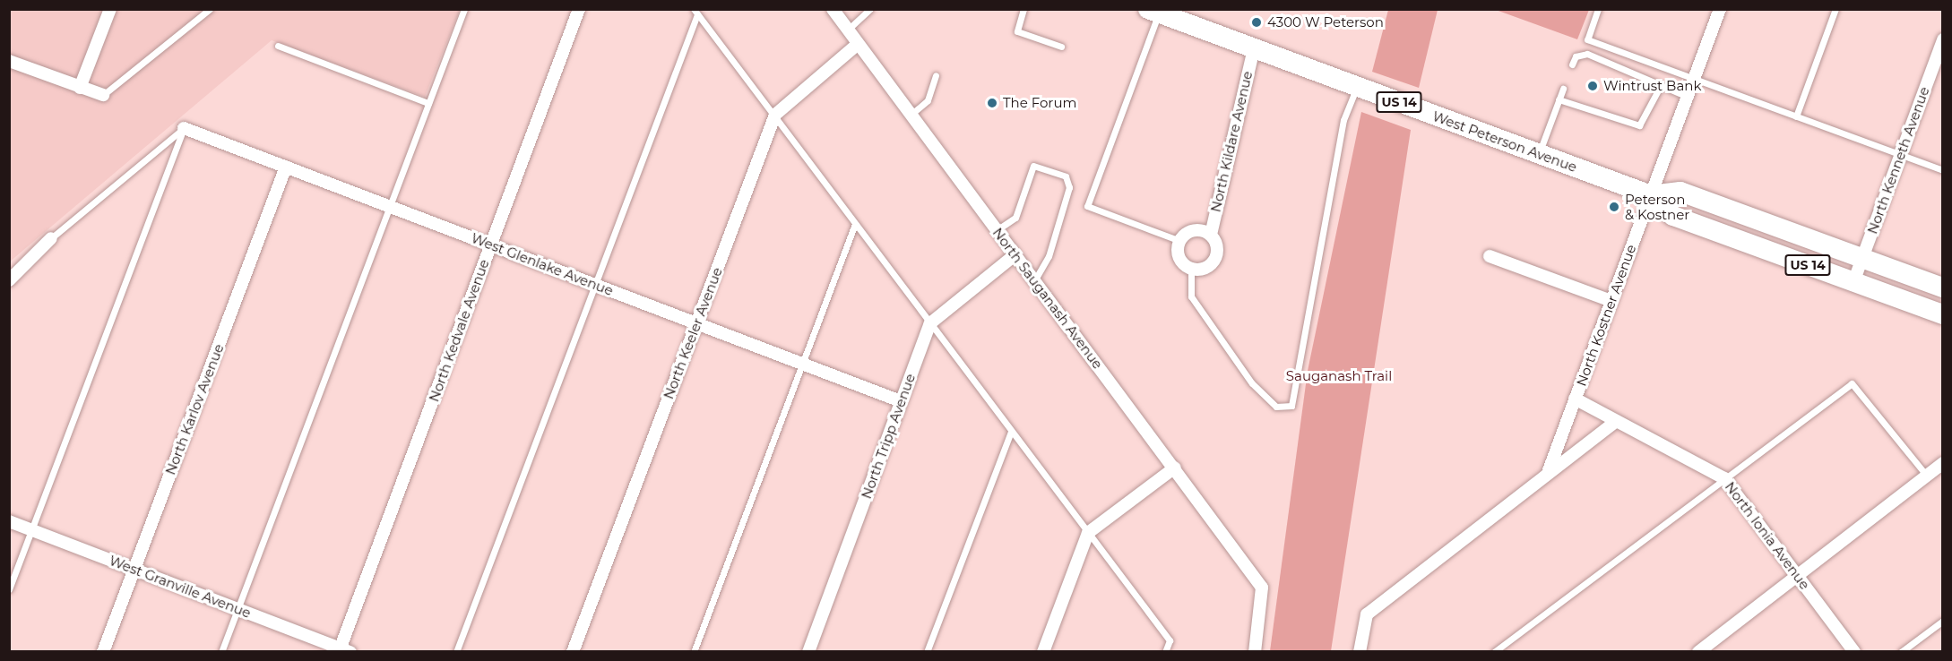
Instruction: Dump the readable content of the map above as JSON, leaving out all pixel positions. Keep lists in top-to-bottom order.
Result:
{
  "streets": {
    "main road": ["US 14", "West Peterson Avenue"],
    "street": [
      "North Kildare Avenue",
      "North Kenneth Avenue",
      "West Glenlake Avenue",
      "North Sauganash Avenue",
      "North Kostner Avenue",
      "North Kedvale Avenue",
      "North Keeler Avenue",
      "North Karlov Avenue",
      "North Tripp Avenue",
      "North Ionia Avenue",
      "West Granville Avenue"
    ]
  },
  "crossings": [
    ["North Kildare Avenue", "West Peterson Avenue"],
    ["West Peterson Avenue", "North Kenneth Avenue"],
    ["West Peterson Avenue", "North Kostner Avenue"],
    ["West Glenlake Avenue", "North Kedvale Avenue"],
    ["West Glenlake Avenue", "North Keeler Avenue"],
    ["West Glenlake Avenue", "North Karlov Avenue"],
    ["West Glenlake Avenue", "North Tripp Avenue"],
    ["North Sauganash Avenue", "North Keeler Avenue"],
    ["North Kostner Avenue", "North Ionia Avenue"],
    ["North Kedvale Avenue", "West Granville Avenue"],
    ["North Karlov Avenue", "West Granville Avenue"]
  ],
  "parks": ["Sauganash Trail"],
  "places": [
    "4300 W Peterson",
    "Wintrust Bank",
    "The Forum",
    "Peterson & Kostner"
  ]
}
